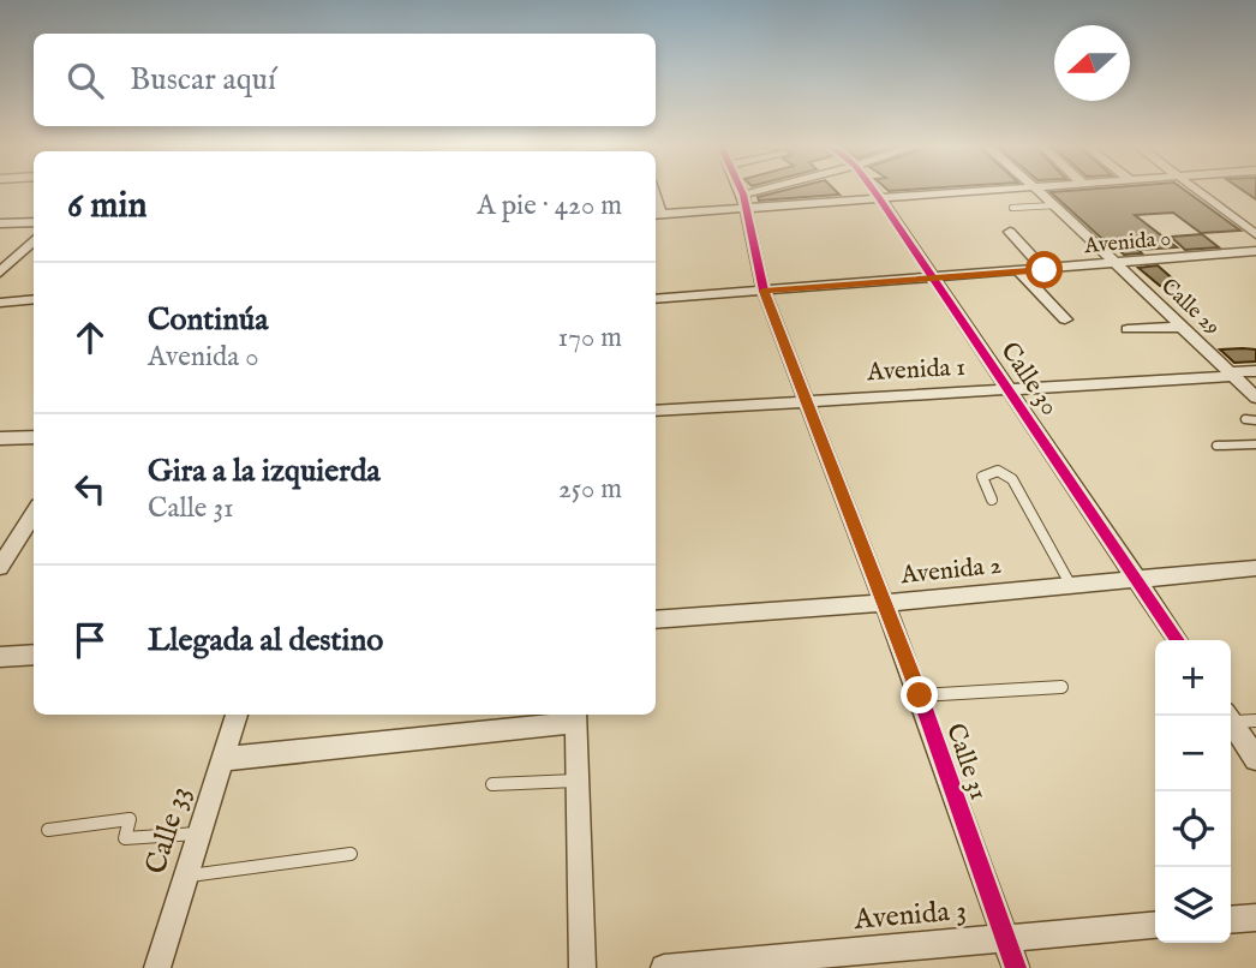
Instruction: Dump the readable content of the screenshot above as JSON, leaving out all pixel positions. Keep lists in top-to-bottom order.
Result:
{
  "streets": {
    "street": [
      "Avenida 0",
      "Calle 29",
      "Avenida 1",
      "Calle 30",
      "Avenida 2",
      "Calle 31",
      "Calle 33",
      "Avenida 3"
    ]
  },
  "crossings": [
    ["Avenida 0", "Calle 29"],
    ["Avenida 0", "Calle 30"],
    ["Avenida 0", "Calle 31"],
    ["Calle 29", "Avenida 1"],
    ["Avenida 1", "Calle 30"],
    ["Avenida 1", "Calle 31"],
    ["Calle 30", "Avenida 2"],
    ["Avenida 2", "Calle 31"],
    ["Calle 31", "Avenida 3"]
  ],
  "north": "left",
  "page": {
    "search": "Buscar aquí",
    "heading": ["6 min", "A pie · 420 m"],
    "list": [
      ["Continúa", "Avenida 0", "170 m"],
      ["Gira a la izquierda", "Calle 31", "250 m"],
      "Llegada al destino"
    ],
    "map_buttons": ["+", "−"]
  }
}
